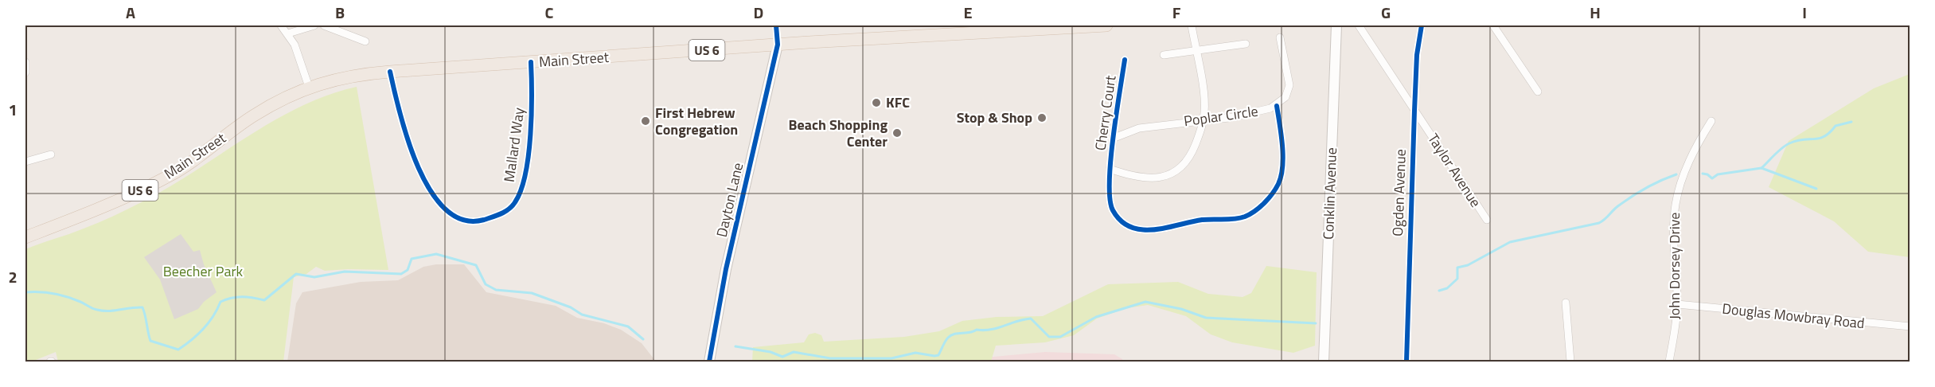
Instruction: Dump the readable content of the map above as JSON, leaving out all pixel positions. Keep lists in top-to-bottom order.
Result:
{
  "streets": {
    "main road": ["US 6", "Main Street"],
    "street": [
      "Cherry Court",
      "Poplar Circle",
      "Mallard Way",
      "Taylor Avenue",
      "Ogden Avenue",
      "Conklin Avenue",
      "Dayton Lane",
      "John Dorsey Drive",
      "Douglas Mowbray Road"
    ]
  },
  "crossings": [
    ["Main Street", "Mallard Way"],
    ["Main Street", "Dayton Lane"],
    ["Cherry Court", "Poplar Circle"],
    ["Taylor Avenue", "Ogden Avenue"],
    ["John Dorsey Drive", "Douglas Mowbray Road"]
  ],
  "parks": ["Beecher Park"],
  "places": [
    "KFC",
    "Stop & Shop",
    "First Hebrew Congregation",
    "Beach Shopping Center"
  ],
  "grid": {
    "columns": [
      "A",
      "B",
      "C",
      "D",
      "E",
      "F",
      "G",
      "H",
      "I"
    ],
    "rows": ["1", "2"]
  }
}
